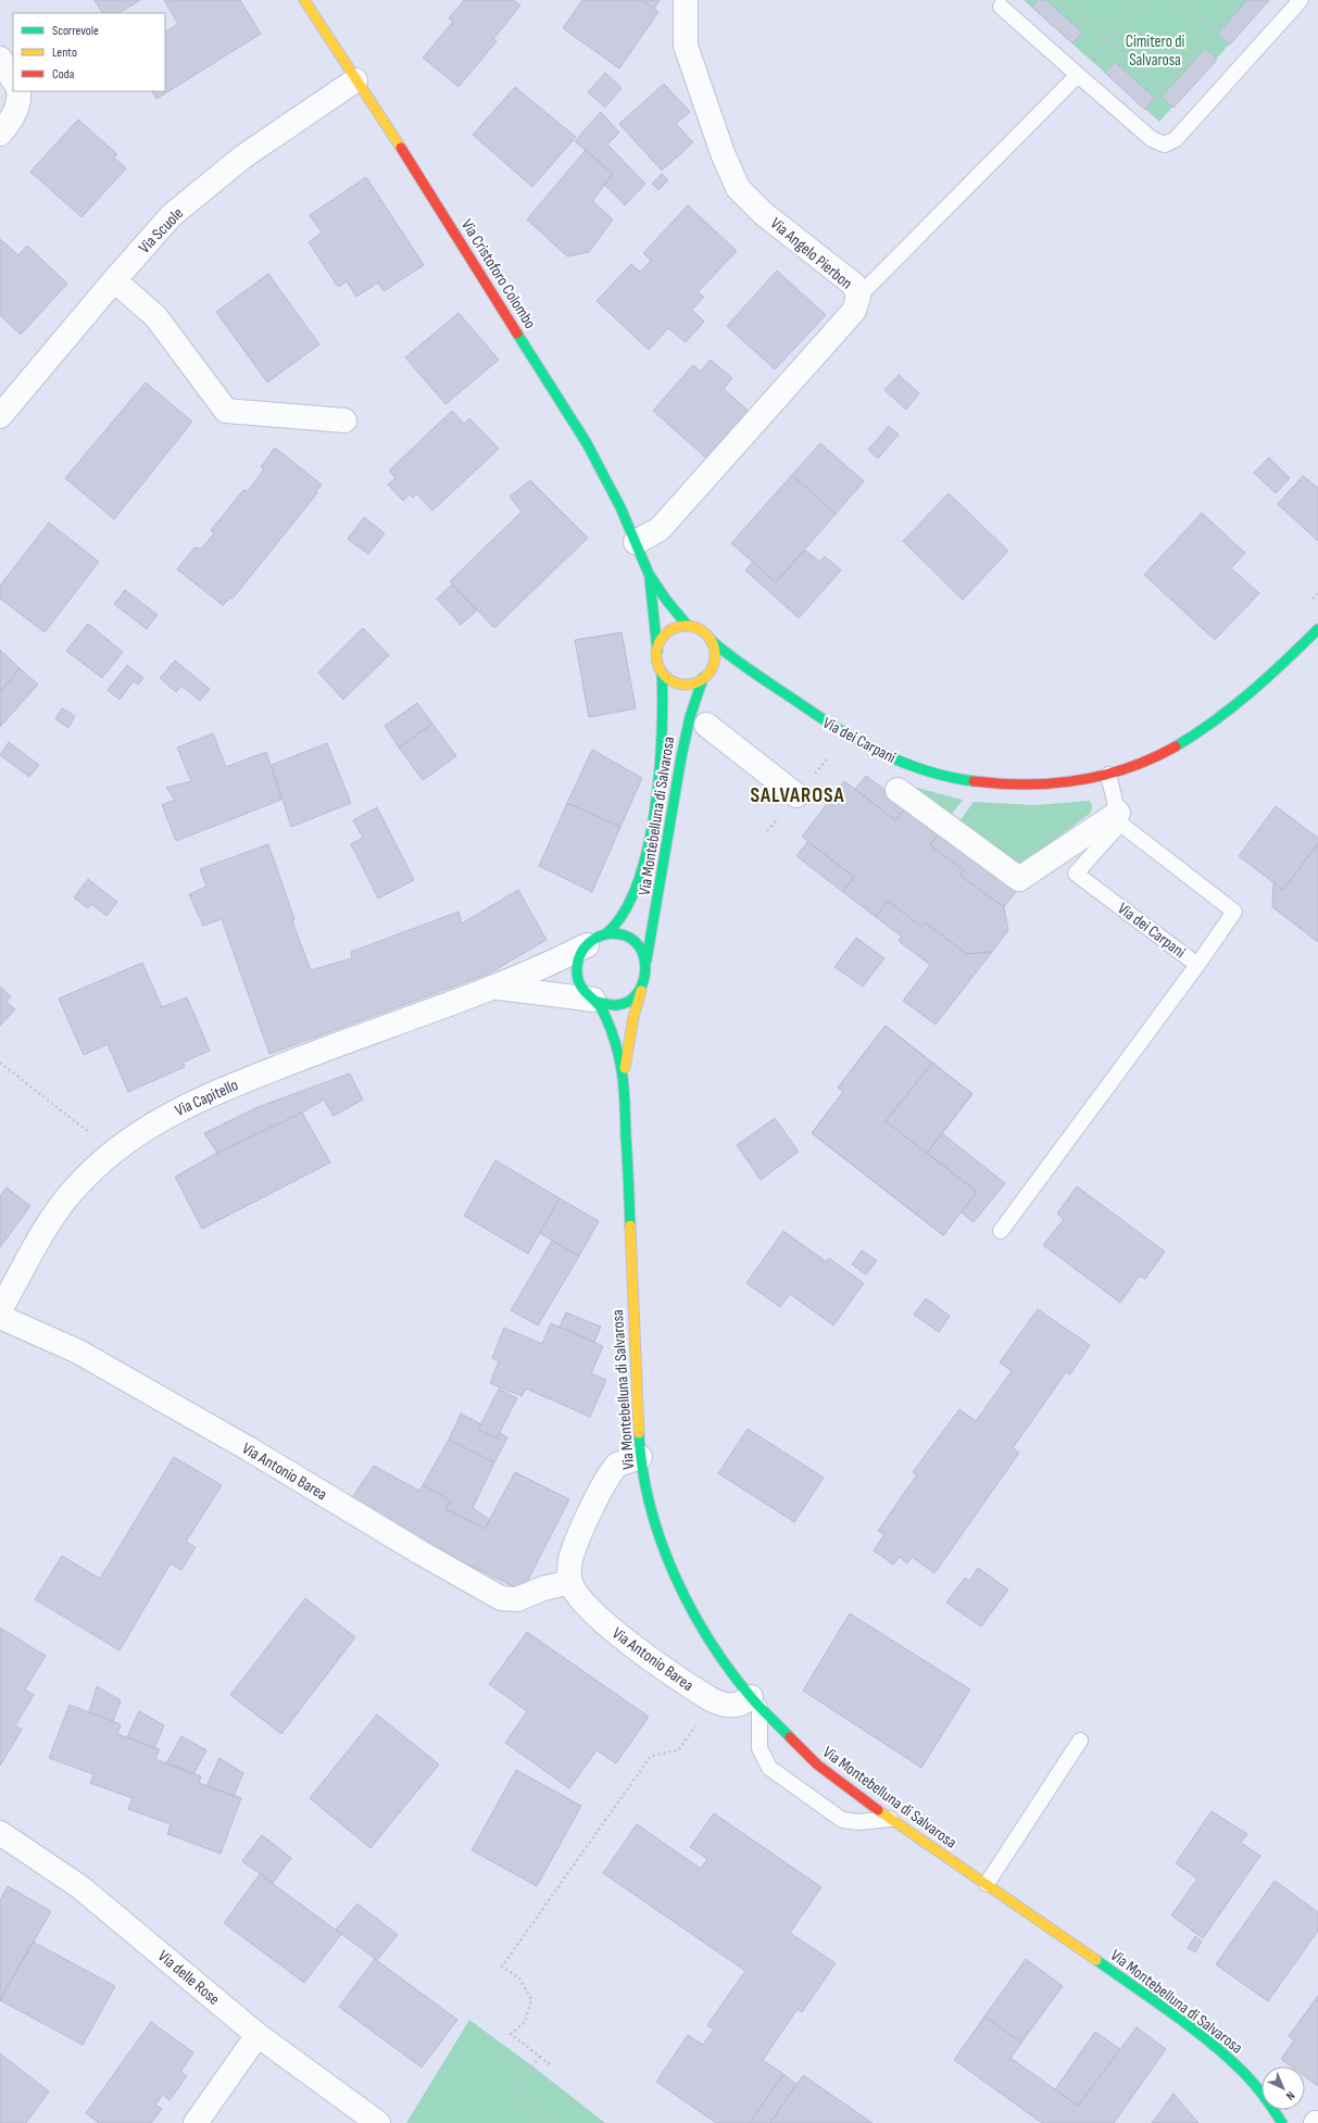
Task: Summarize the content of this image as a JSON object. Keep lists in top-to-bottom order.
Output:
{
  "streets": {
    "street": [
      "Via Scuole",
      "Via Angelo Pierbon",
      "Via Cristoforo Colombo",
      "Via dei Carpani",
      "Via Montebelluna di Salvarosa",
      "Via Capitello",
      "Via Antonio Barea",
      "Via delle Rose"
    ]
  },
  "crossings": [
    ["Via Scuole", "Via Cristoforo Colombo"],
    ["Via Angelo Pierbon", "Via Cristoforo Colombo"],
    ["Via Cristoforo Colombo", "Via dei Carpani"],
    ["Via Cristoforo Colombo", "Via Montebelluna di Salvarosa"],
    ["Via dei Carpani", "Via Montebelluna di Salvarosa"],
    ["Via Montebelluna di Salvarosa", "Via Capitello"],
    ["Via Montebelluna di Salvarosa", "Via Antonio Barea"]
  ],
  "districts": ["SALVAROSA"],
  "parks": ["Cimitero di Salvarosa"],
  "legend": ["Scorrevole", "Lento", "Coda"],
  "north": "bottom right"
}
